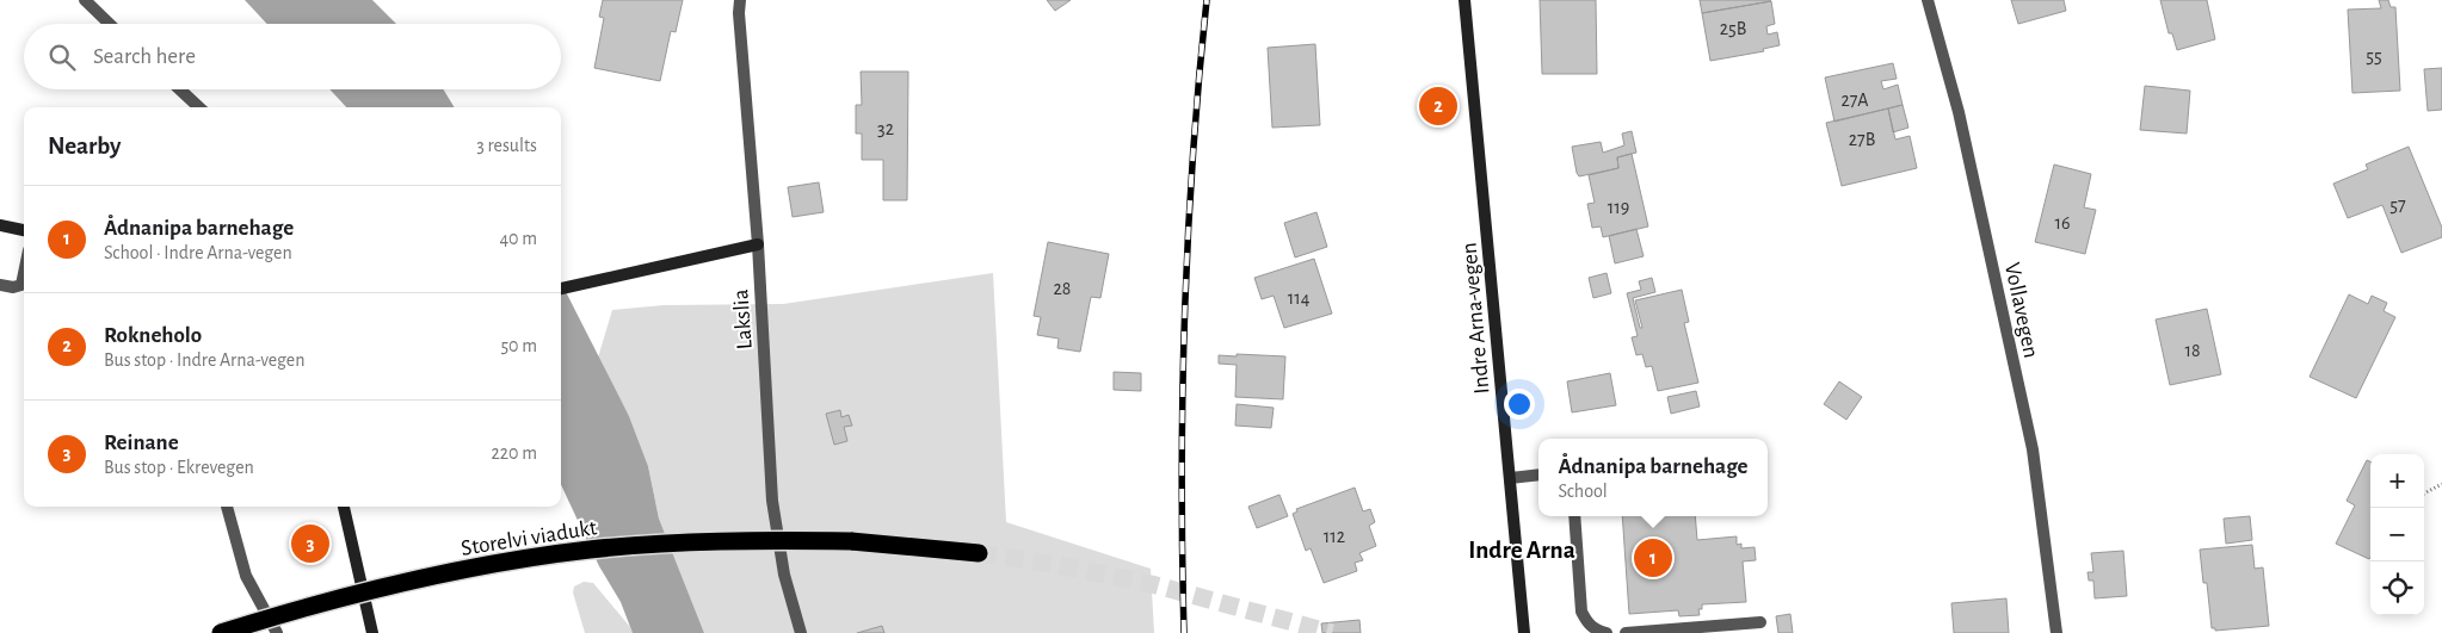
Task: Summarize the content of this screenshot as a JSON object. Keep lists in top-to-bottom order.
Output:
{
  "streets": {
    "highway": ["Storelvi viadukt"],
    "main road": ["Indre Arna-vegen"],
    "street": ["Vollavegen", "Lakslia"]
  },
  "districts": ["Indre Arna"],
  "house_numbers": [
    "25B",
    "55",
    "27A",
    "32",
    "27B",
    "57",
    "119",
    "16",
    "28",
    "114",
    "18",
    "112"
  ],
  "page": {
    "search": "Search here",
    "pins": ["2", "3", "1"],
    "heading": ["Nearby", "3 results"],
    "list": [
      {
        "mark": "1",
        "name": "Ådnanipa barnehage",
        "note": "School · Indre Arna-vegen",
        "value": "40 m"
      },
      {
        "mark": "2",
        "name": "Rokneholo",
        "note": "Bus stop · Indre Arna-vegen",
        "value": "50 m"
      },
      {
        "mark": "3",
        "name": "Reinane",
        "note": "Bus stop · Ekrevegen",
        "value": "220 m"
      }
    ],
    "popup": ["Ådnanipa barnehage", "School"],
    "map_buttons": ["+", "−"]
  }
}
